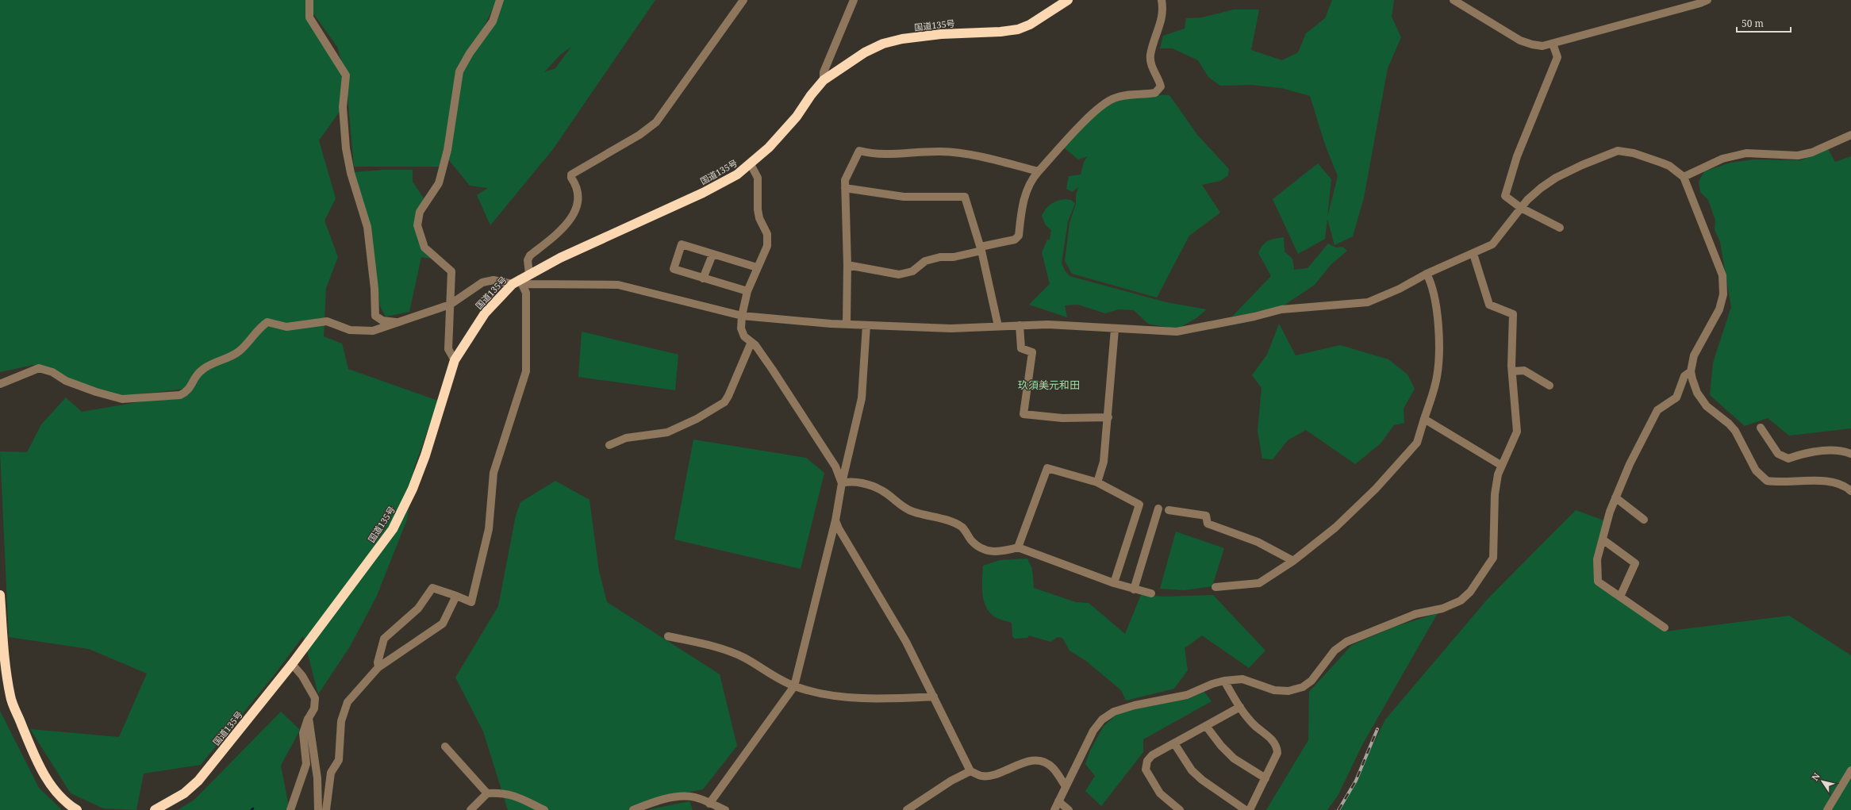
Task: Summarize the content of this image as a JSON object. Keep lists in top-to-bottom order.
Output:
{
  "streets": {
    "highway": ["国道135号"]
  },
  "districts": ["玖須美元和田"],
  "scale_bar": "50 m",
  "north": "top left"
}
